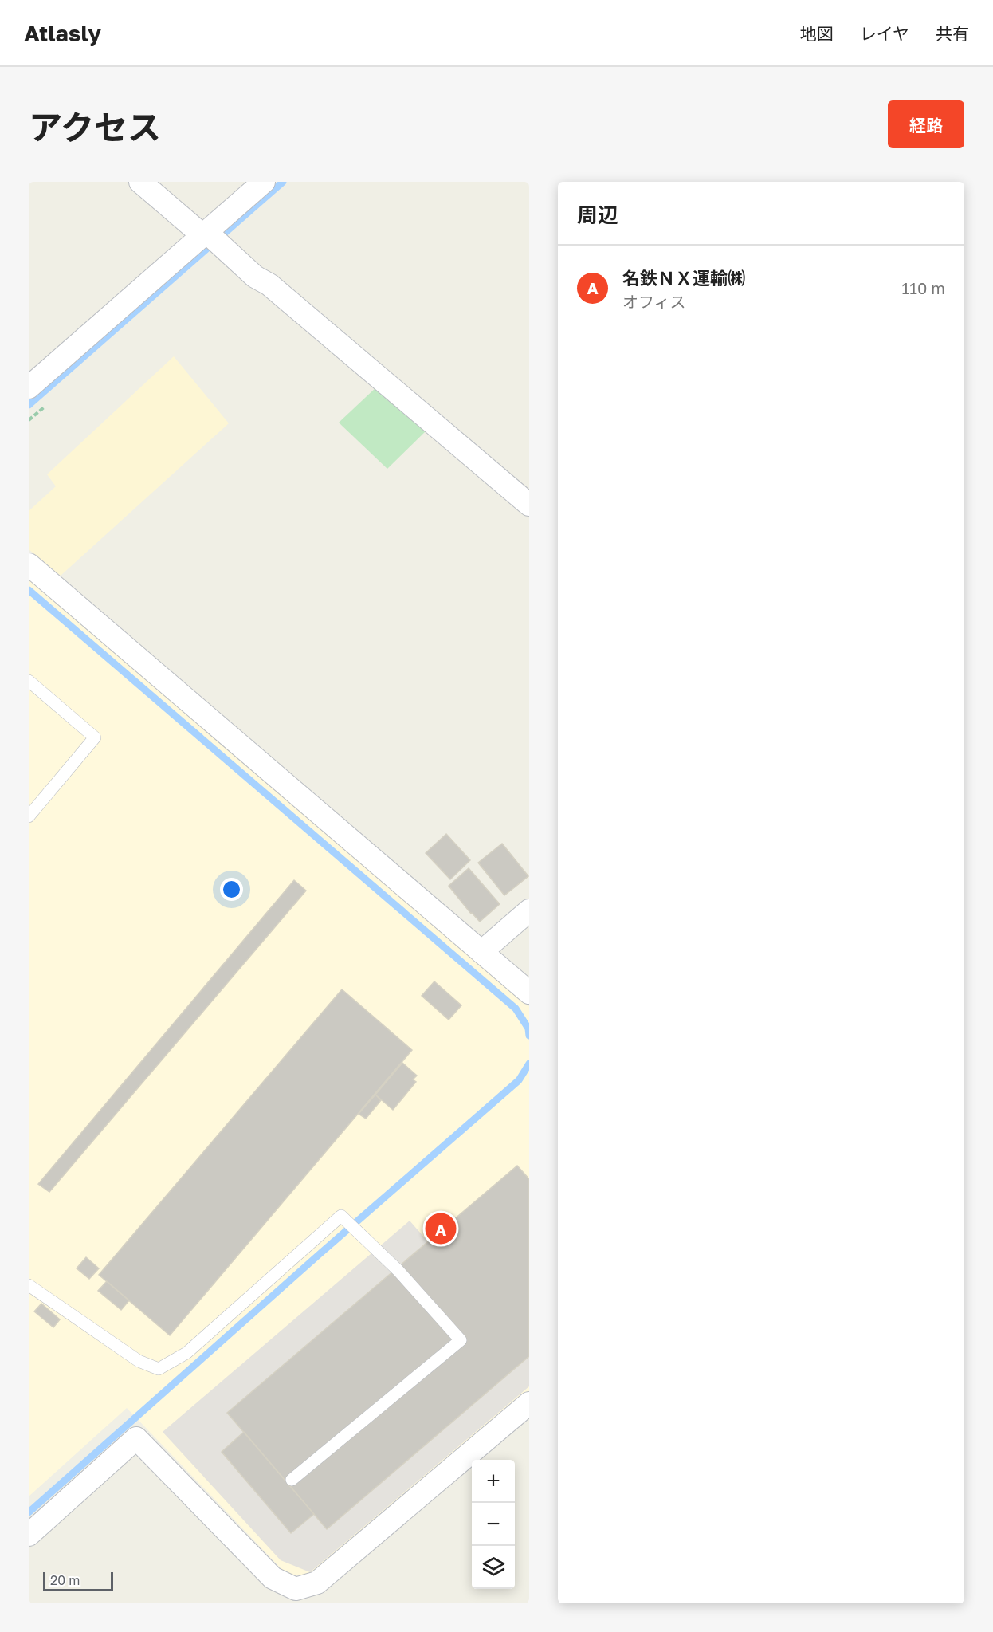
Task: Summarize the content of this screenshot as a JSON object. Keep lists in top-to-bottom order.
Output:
{
  "scale_bar": "20 m",
  "page": {
    "header": "Atlasly",
    "nav": ["地図", "レイヤ", "共有"],
    "title": "アクセス",
    "buttons": "経路",
    "heading": "周辺",
    "list": [
      {
        "mark": "A",
        "name": "名鉄ＮＸ運輸㈱",
        "note": "オフィス",
        "value": "110 m"
      }
    ],
    "pins": "A",
    "map_buttons": ["+", "−"],
    "scale": "20 m"
  }
}
